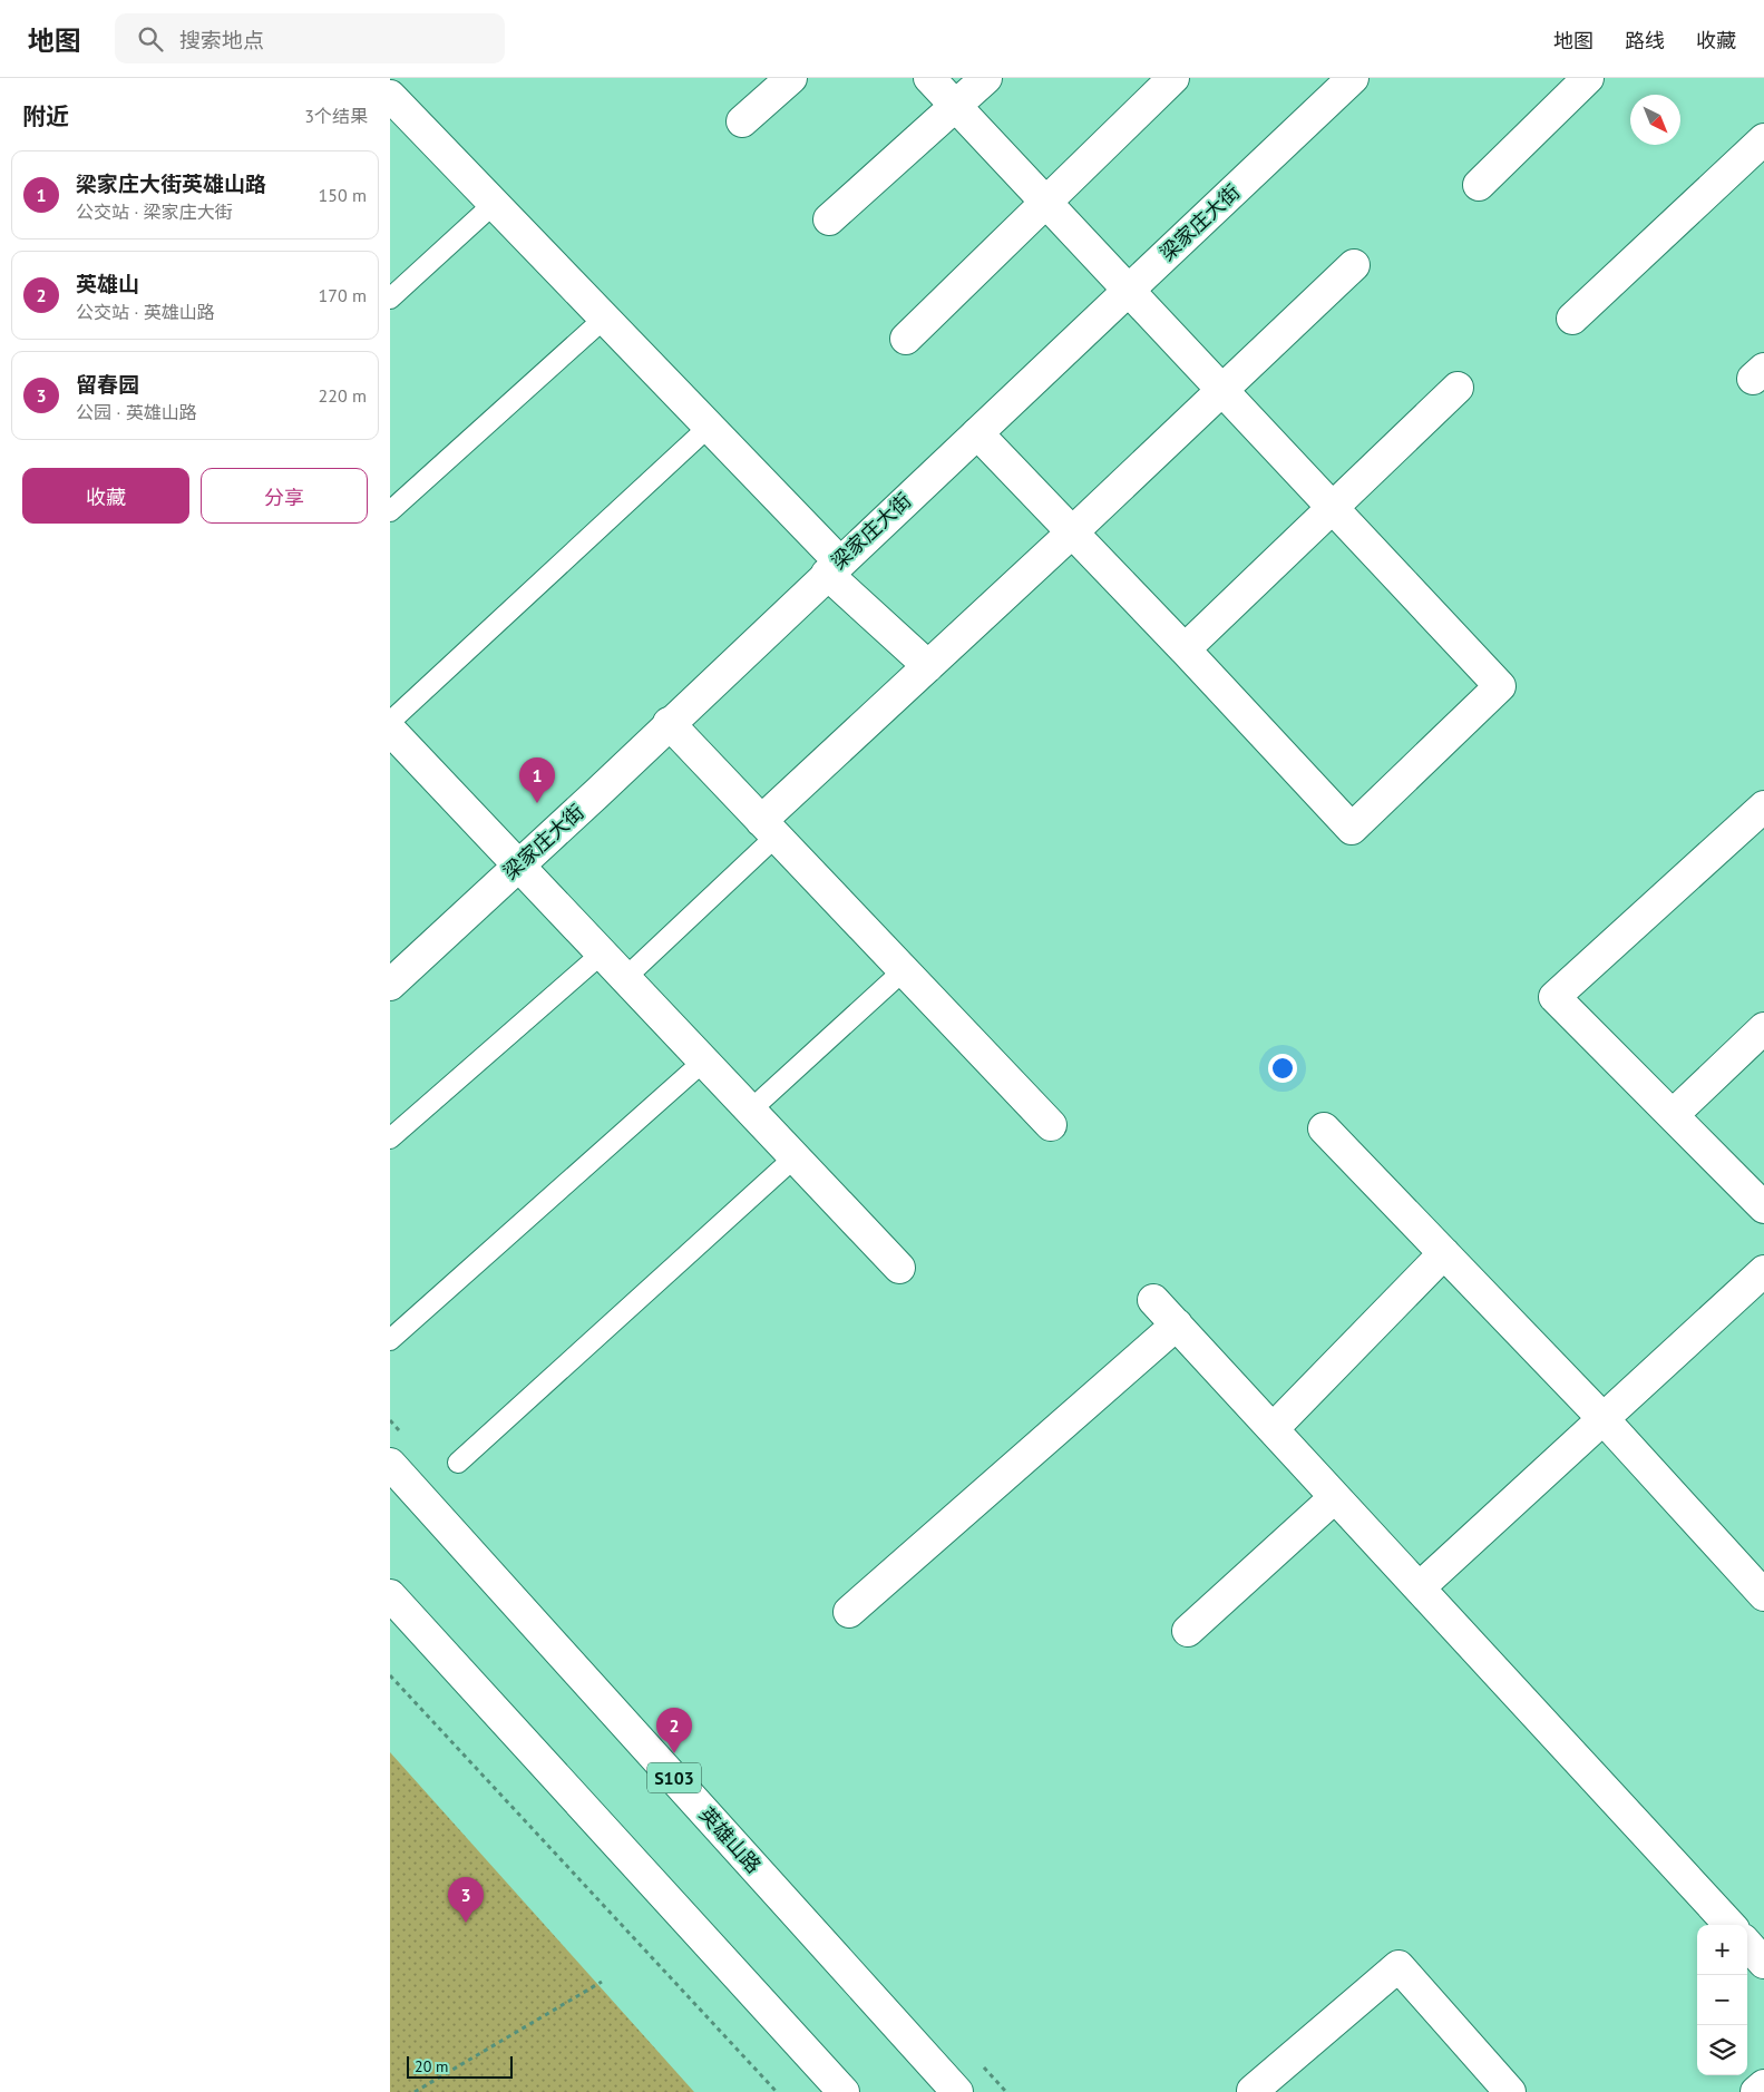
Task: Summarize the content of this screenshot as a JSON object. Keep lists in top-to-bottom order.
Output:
{
  "streets": {
    "street": ["梁家庄大街", "S103", "英雄山路"]
  },
  "scale_bar": "20 m",
  "north": "bottom right",
  "page": {
    "header": "地图",
    "search": "搜索地点",
    "nav": ["地图", "路线", "收藏"],
    "heading": ["附近", "3个结果"],
    "list": [
      {
        "mark": "1",
        "name": "梁家庄大街英雄山路",
        "note": "公交站 · 梁家庄大街",
        "value": "150 m"
      },
      {
        "mark": "2",
        "name": "英雄山",
        "note": "公交站 · 英雄山路",
        "value": "170 m"
      },
      {
        "mark": "3",
        "name": "留春园",
        "note": "公园 · 英雄山路",
        "value": "220 m"
      }
    ],
    "buttons": ["收藏", "分享"],
    "pins": ["1", "2", "3"],
    "map_buttons": ["+", "−"],
    "scale": "20 m"
  }
}
